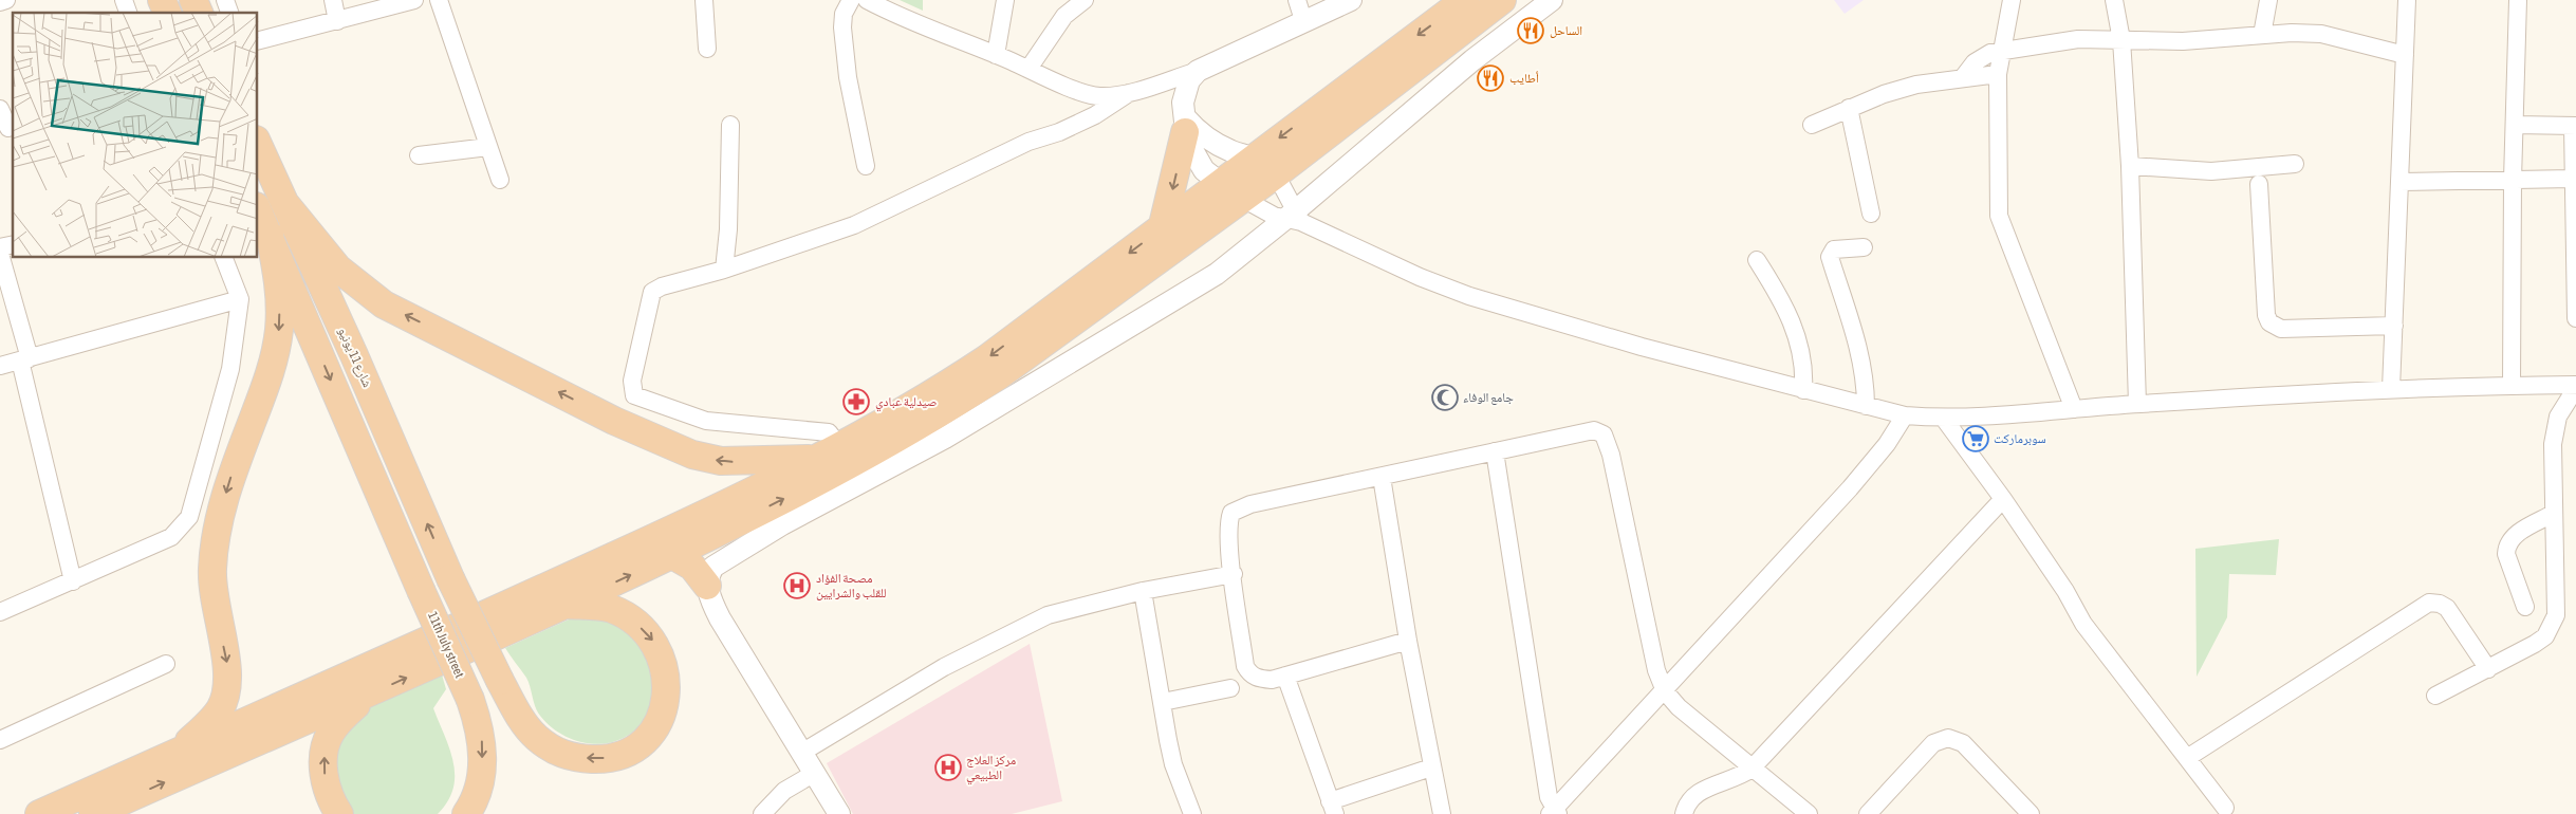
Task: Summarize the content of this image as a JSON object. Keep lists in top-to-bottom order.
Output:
{
  "streets": {
    "highway": ["شارع 11 يونيو", "11th July street"]
  },
  "one_way": ["11th July street"],
  "places": {
    "restaurant": ["الساحل", "أطايب"],
    "mosque": ["جامع الوفاء"],
    "pharmacy": ["صيدلية عبادي"],
    "supermarket": ["سوبرماركت"],
    "hospital": ["مصحة الفؤاد للقلب والشرايين", "مركز العلاج الطبيعي"]
  }
}
